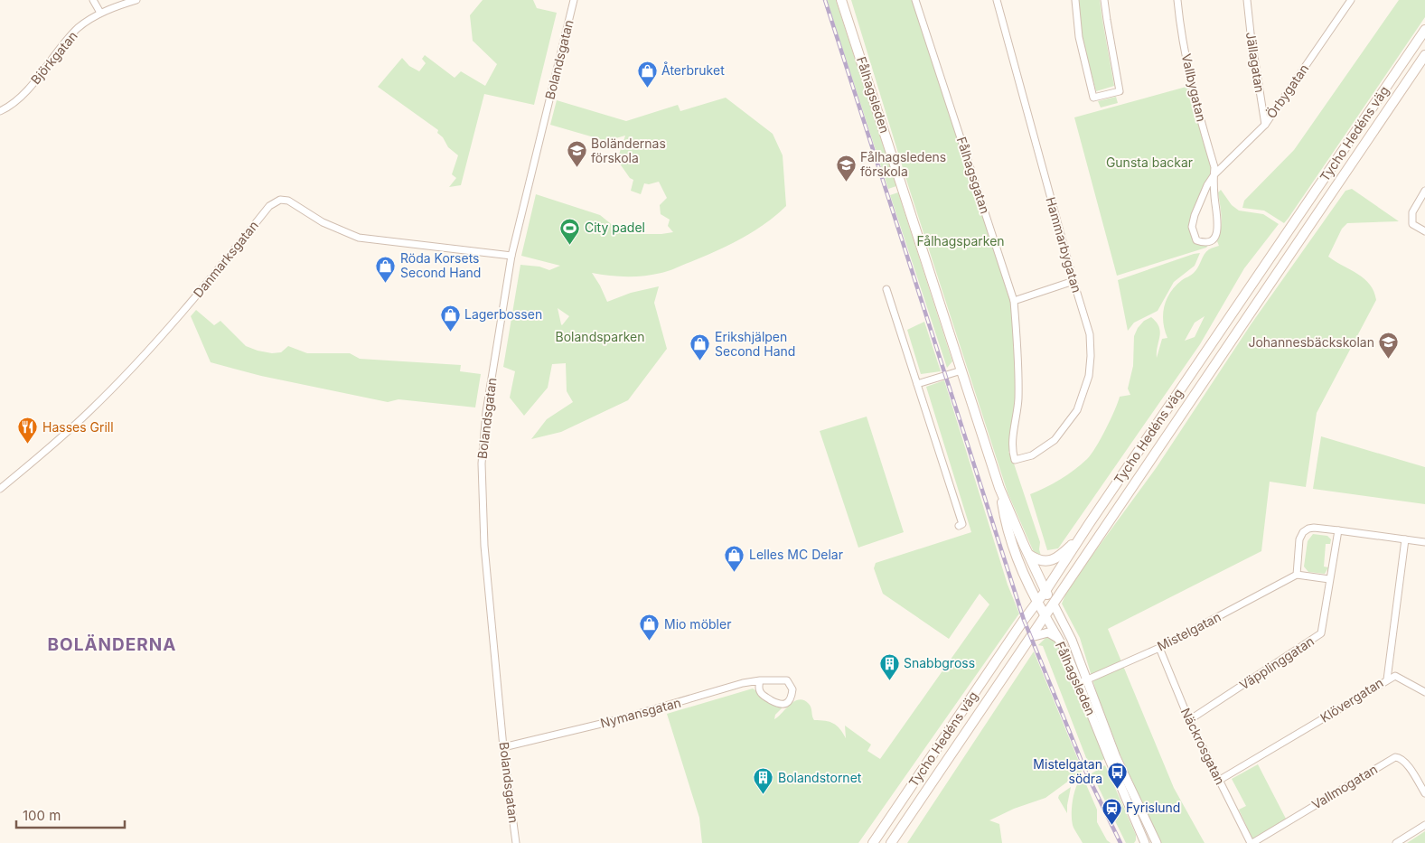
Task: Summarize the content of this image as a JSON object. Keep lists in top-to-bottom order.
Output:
{
  "streets": {
    "main road": ["Fålhagsleden", "Tycho Hedéns väg"],
    "street": [
      "Björkgatan",
      "Bolandsgatan",
      "Jällagatan",
      "Vallbygatan",
      "Örbygatan",
      "Fålhagsgatan",
      "Hammarbygatan",
      "Danmarksgatan",
      "Mistelgatan",
      "Väpplinggatan",
      "Klövergatan",
      "Nymansgatan",
      "Näckrosgatan",
      "Vallmogatan"
    ]
  },
  "crossings": [
    ["Bolandsgatan", "Danmarksgatan"],
    ["Bolandsgatan", "Nymansgatan"],
    ["Jällagatan", "Örbygatan"],
    ["Vallbygatan", "Örbygatan"],
    ["Fålhagsleden", "Tycho Hedéns väg"],
    ["Fålhagsleden", "Mistelgatan"],
    ["Fålhagsgatan", "Hammarbygatan"],
    ["Mistelgatan", "Näckrosgatan"],
    ["Väpplinggatan", "Näckrosgatan"],
    ["Klövergatan", "Näckrosgatan"],
    ["Näckrosgatan", "Vallmogatan"]
  ],
  "districts": ["BOLÄNDERNA"],
  "parks": ["Gunsta backar", "Fålhagsparken", "Bolandsparken"],
  "places": {
    "shop": [
      "Återbruket",
      "Röda Korsets Second Hand",
      "Lagerbossen",
      "Erikshjälpen Second Hand",
      "Lelles MC Delar",
      "Mio möbler"
    ],
    "school or university": ["Boländernas förskola", "Fålhagsledens förskola", "Johannesbäckskolan"],
    "sports": ["City padel"],
    "restaurant": ["Hasses Grill"],
    "building": ["Snabbgross", "Bolandstornet"],
    "bus stop": ["Mistelgatan södra"],
    "station": ["Fyrislund"]
  },
  "scale_bar": "100 m"
}
